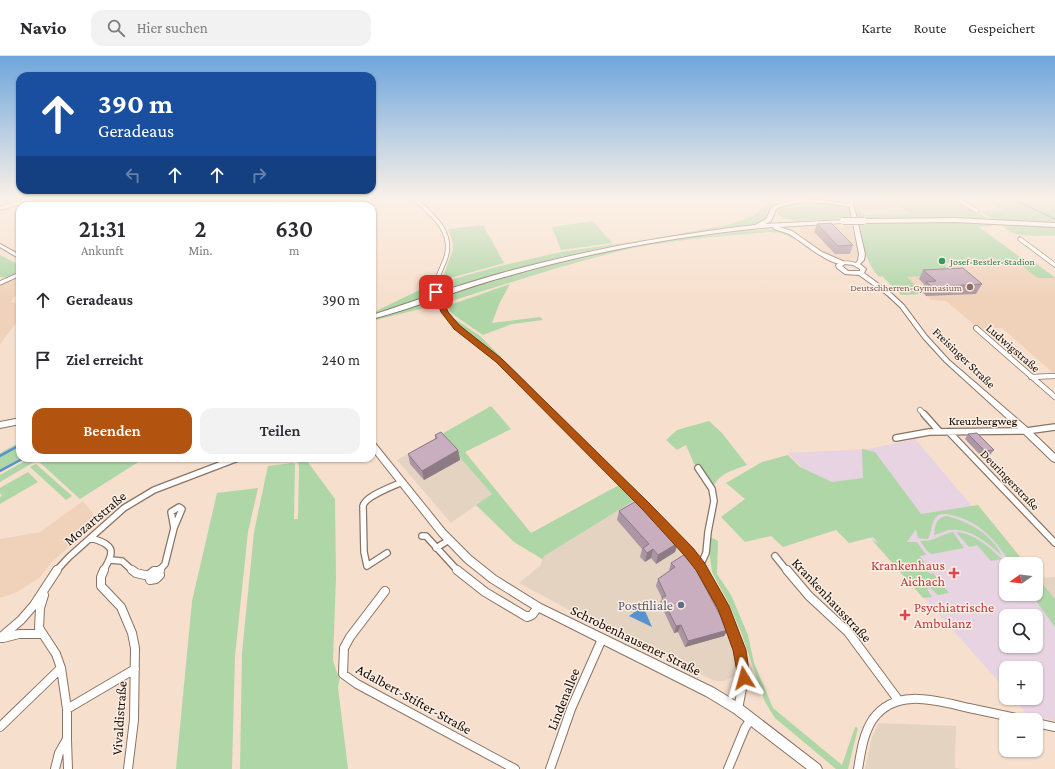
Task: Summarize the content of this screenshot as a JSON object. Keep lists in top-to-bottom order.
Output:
{
  "streets": {
    "main road": ["Freisinger Straße", "Schrobenhausener Straße"],
    "street": [
      "Ludwigstraße",
      "Kreuzbergweg",
      "Deuringerstraße",
      "Mozartstraße",
      "Krankenhausstraße",
      "Adalbert-Stifter-Straße",
      "Lindenallee",
      "Vivaldistraße"
    ]
  },
  "crossings": [
    ["Freisinger Straße", "Kreuzbergweg"],
    ["Kreuzbergweg", "Deuringerstraße"],
    ["Schrobenhausener Straße", "Lindenallee"]
  ],
  "places": {
    "other": ["Josef-Bestler-Stadion", "Deutschherren-Gymnasium", "Postfiliale"],
    "health": ["Krankenhaus Aichach", "Psychiatrische Ambulanz"]
  },
  "north": "left",
  "page": {
    "header": "Navio",
    "search": "Hier suchen",
    "nav": ["Karte", "Route", "Gespeichert"],
    "turn": ["390 m", "Geradeaus"],
    "eta": [
      "21:31",
      "Ankunft",
      "2",
      "Min.",
      "630",
      "m"
    ],
    "list": [
      {
        "name": "Geradeaus",
        "value": "390 m"
      },
      {
        "name": "Ziel erreicht",
        "value": "240 m"
      }
    ],
    "buttons": ["Beenden", "Teilen"],
    "map_buttons": ["+", "−"]
  }
}
